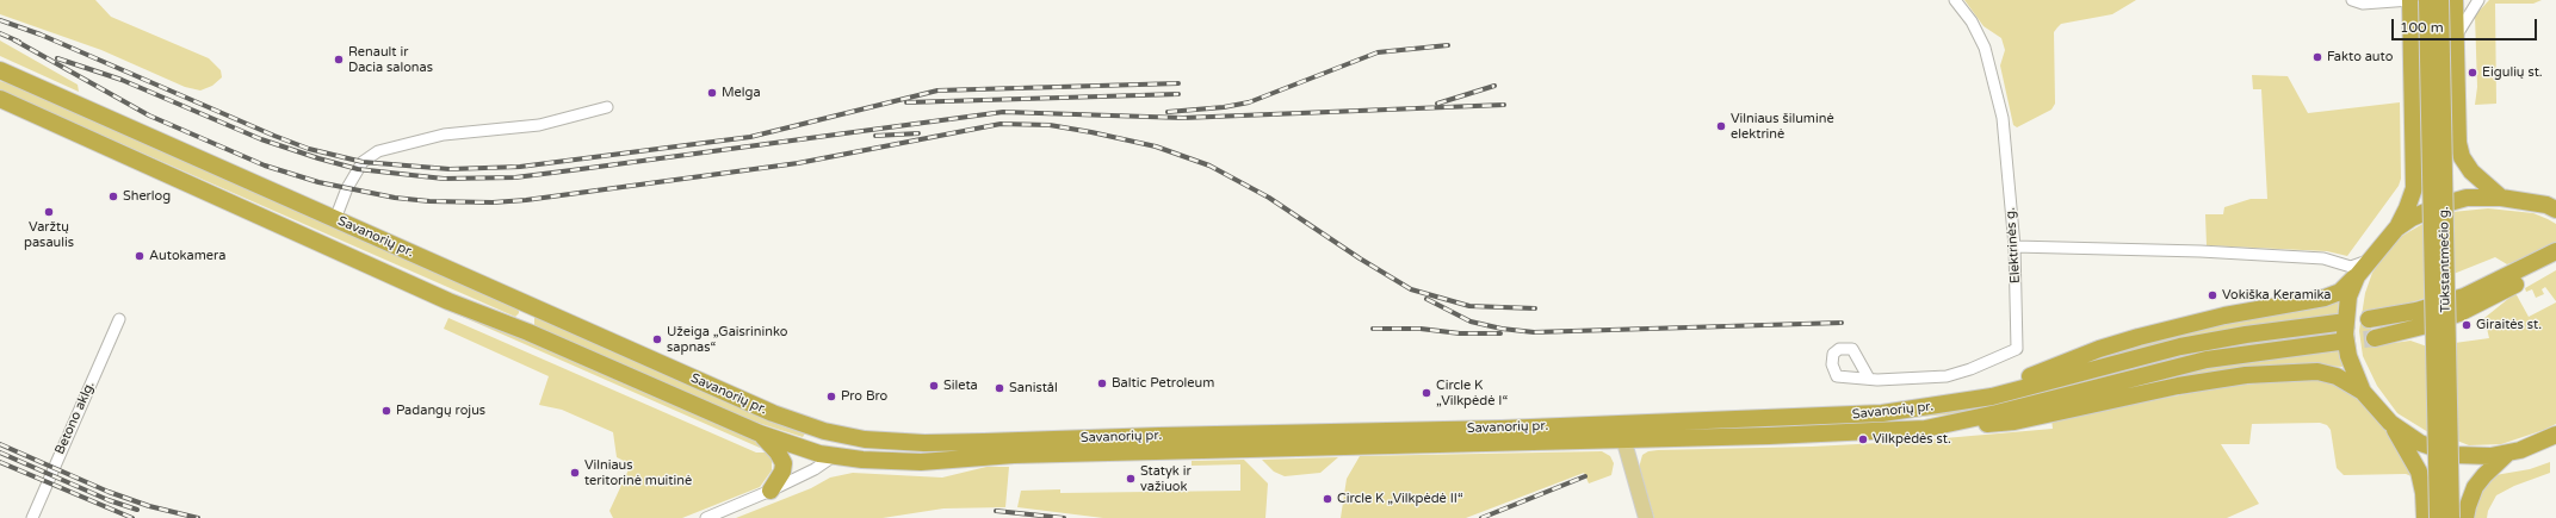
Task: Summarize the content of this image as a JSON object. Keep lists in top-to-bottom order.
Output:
{
  "streets": {
    "highway": ["Savanorių pr.", "Tūkstantmečio g."],
    "street": ["Elektrinės g.", "Betono aklg."]
  },
  "places": [
    "Fakto auto",
    "Renault ir Dacia salonas",
    "Eigulių st.",
    "Melga",
    "Vilniaus šiluminė elektrinė",
    "Sherlog",
    "Varžtų pasaulis",
    "Autokamera",
    "Vokiška Keramika",
    "Giraitės st.",
    "Užeiga „Gaisrininko sapnas“",
    "Baltic Petroleum",
    "Sileta",
    "Sanistål",
    "Circle K „Vilkpėdė I“",
    "Pro Bro",
    "Padangų rojus",
    "Vilkpėdės st.",
    "Vilniaus teritorinė muitinė",
    "Statyk ir važiuok",
    "Circle K „Vilkpėdė II“"
  ],
  "scale_bar": "100 m"
}
